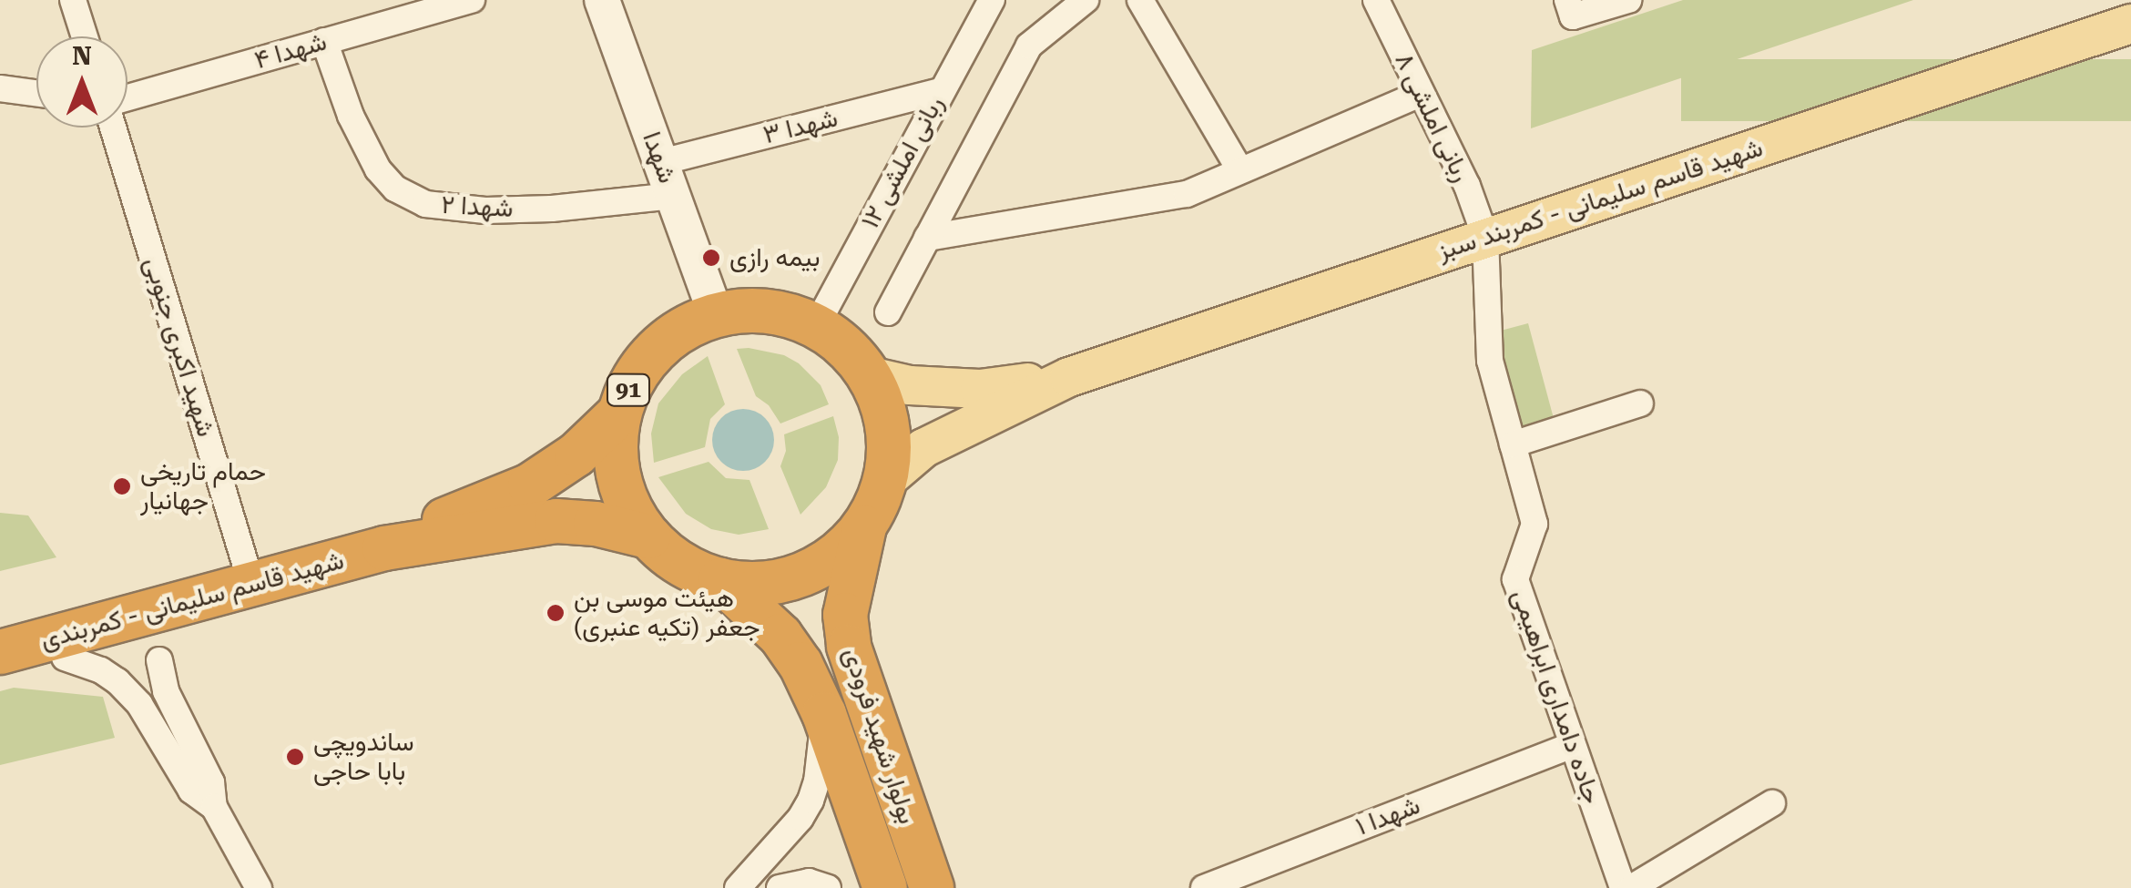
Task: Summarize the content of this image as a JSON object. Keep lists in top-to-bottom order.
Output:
{
  "streets": {
    "highway": ["91", "شهید قاسم سلیمانی - کمربندی", "بولوار شهید فرودی"],
    "main road": ["شهدا", "شهید قاسم سلیمانی - کمربند سبز"],
    "street": [
      "شهدا ۴",
      "ربانی املشی ۸",
      "شهدا ۳",
      "ربانی املشی ۱۲",
      "شهدا ۲",
      "شهید اکبری جنوبی",
      "جاده دامداری ابراهیمی",
      "شهدا ۱"
    ]
  },
  "crossings": [
    ["شهدا ۴", "شهدا ۲"],
    ["ربانی املشی ۸", "شهید قاسم سلیمانی - کمربند سبز"],
    ["ربانی املشی ۸", "جاده دامداری ابراهیمی"],
    ["شهدا ۳", "شهدا"],
    ["شهدا ۳", "ربانی املشی ۱۲"],
    ["شهدا", "ربانی املشی ۱۲"],
    ["شهدا", "شهدا ۲"],
    ["شهدا", "91"],
    ["شهدا", "بولوار شهید فرودی"],
    ["ربانی املشی ۱۲", "91"],
    ["ربانی املشی ۱۲", "بولوار شهید فرودی"],
    ["شهید قاسم سلیمانی - کمربند سبز", "جاده دامداری ابراهیمی"],
    ["شهید اکبری جنوبی", "شهید قاسم سلیمانی - کمربندی"],
    ["91", "شهید قاسم سلیمانی - کمربندی"],
    ["91", "بولوار شهید فرودی"],
    ["جاده دامداری ابراهیمی", "شهدا ۱"]
  ],
  "places": [
    "بیمه رازی",
    "حمام تاریخی جهانیار",
    "هيئت موسی بن جعفر (تکیه عنبری)",
    "ساندویچی بابا حاجی"
  ],
  "north": "top"
}
